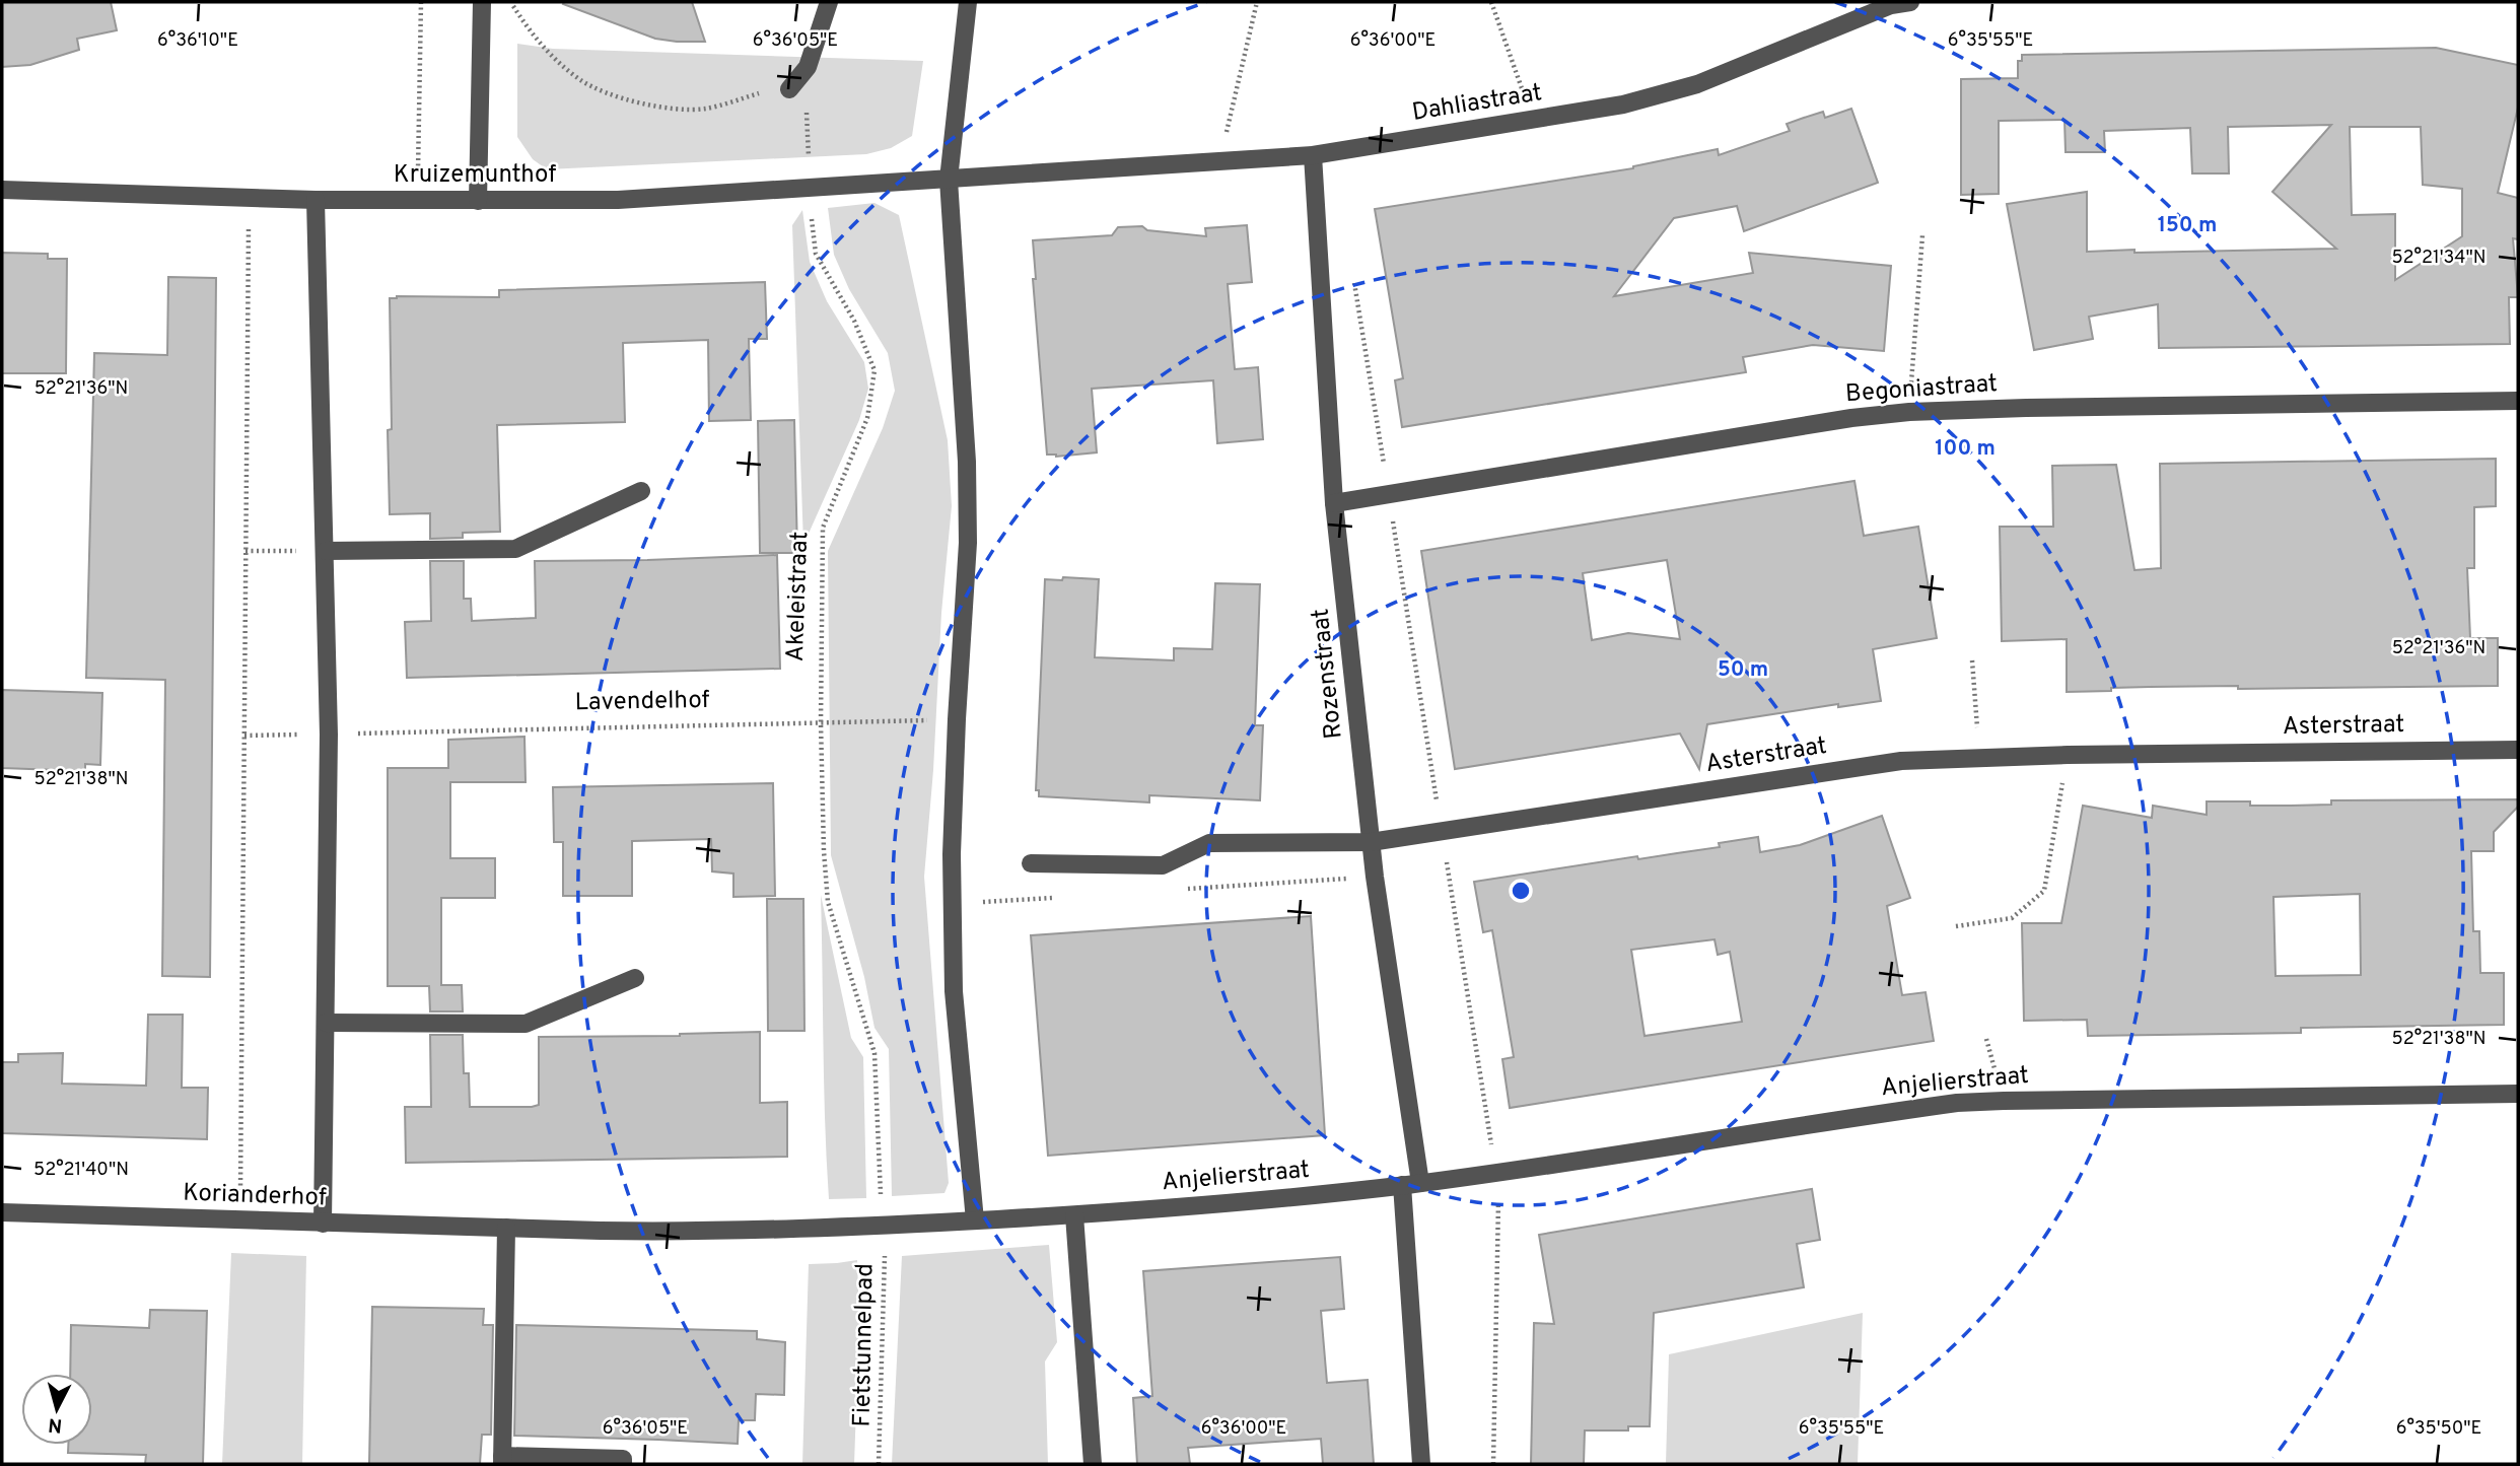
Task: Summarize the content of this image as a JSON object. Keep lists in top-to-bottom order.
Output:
{
  "streets": {
    "street": [
      "Dahliastraat",
      "Kruizemunthof",
      "Begoniastraat",
      "Rozenstraat",
      "Asterstraat",
      "Anjelierstraat",
      "Korianderhof"
    ],
    "path": ["Akeleistraat", "Lavendelhof", "Fietstunnelpad"]
  },
  "crossings": [
    ["Dahliastraat", "Kruizemunthof"],
    ["Dahliastraat", "Rozenstraat"],
    ["Kruizemunthof", "Akeleistraat"],
    ["Begoniastraat", "Rozenstraat"],
    ["Akeleistraat", "Lavendelhof"],
    ["Akeleistraat", "Anjelierstraat"],
    ["Akeleistraat", "Korianderhof"],
    ["Akeleistraat", "Fietstunnelpad"],
    ["Rozenstraat", "Asterstraat"],
    ["Rozenstraat", "Anjelierstraat"],
    ["Anjelierstraat", "Korianderhof"],
    ["Anjelierstraat", "Fietstunnelpad"],
    ["Korianderhof", "Fietstunnelpad"]
  ],
  "north": "bottom",
  "coordinates": [
    "6°36'10\"E",
    "6°36'05\"E",
    "6°36'00\"E",
    "6°35'55\"E",
    "52°21'34\"N",
    "52°21'36\"N",
    "52°21'38\"N",
    "52°21'40\"N",
    "6°35'50\"E"
  ],
  "rings": ["150 m", "100 m", "50 m"]
}
